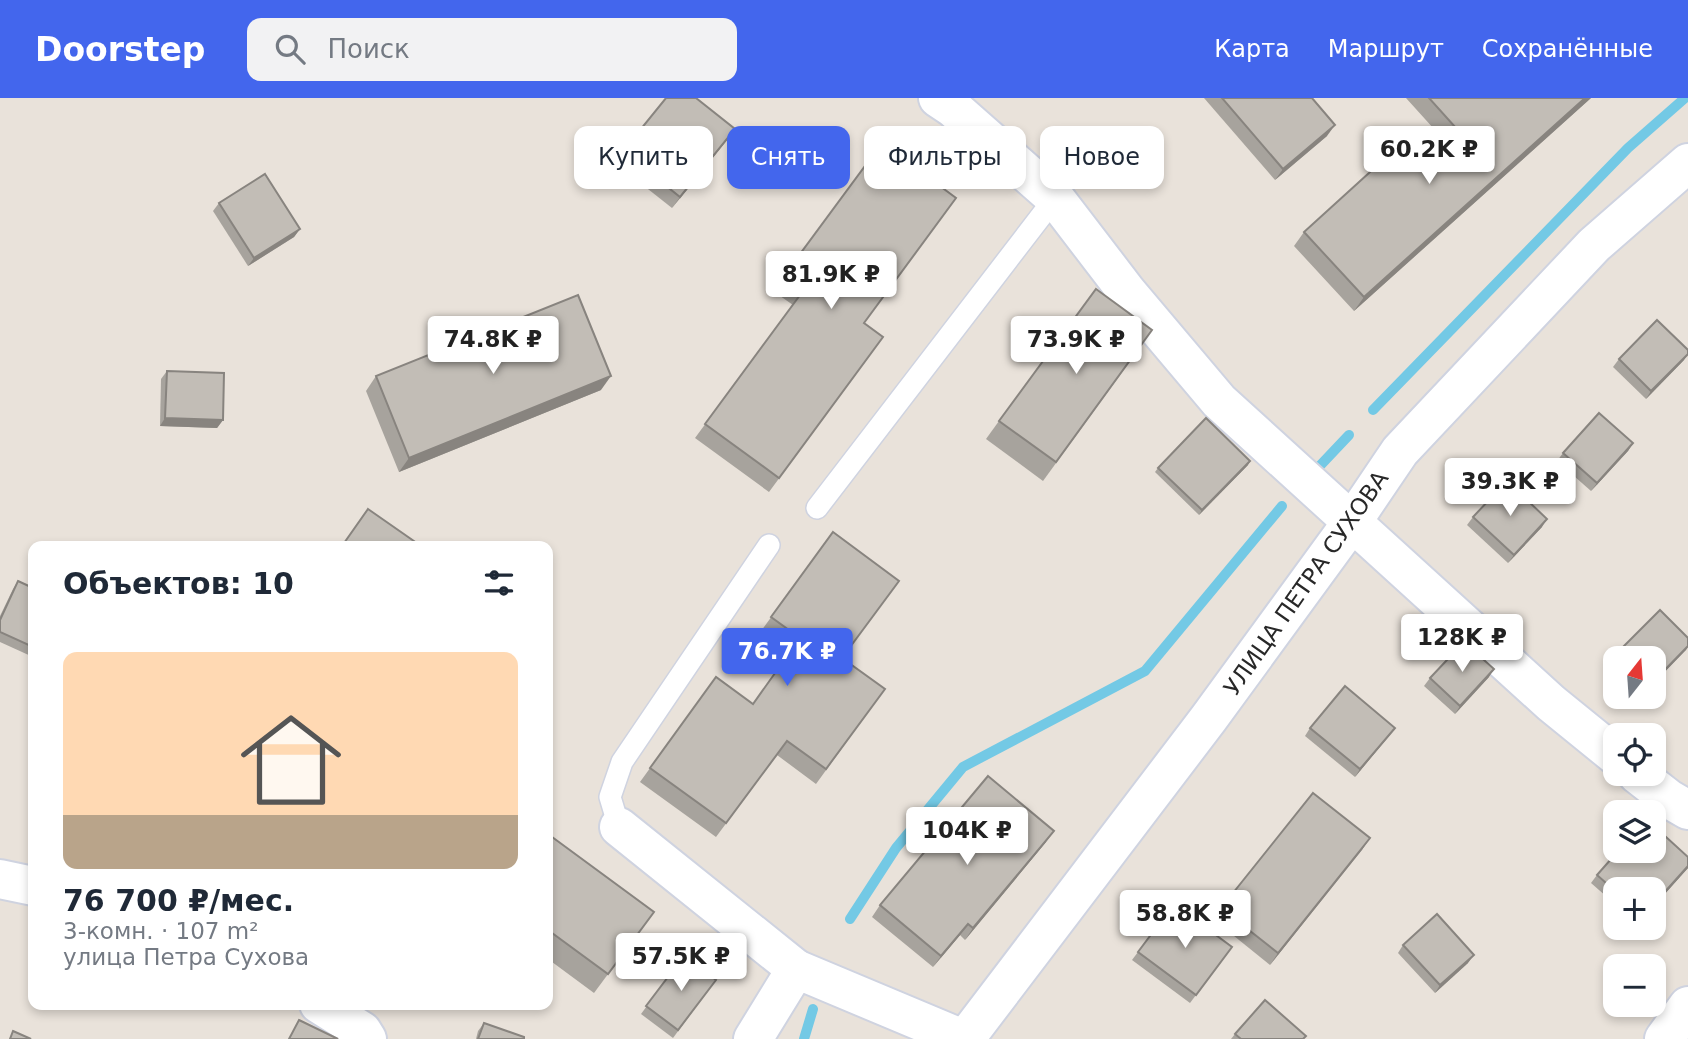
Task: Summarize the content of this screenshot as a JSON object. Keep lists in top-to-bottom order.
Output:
{
  "streets": {
    "street": ["УЛИЦА ПЕТРА СУХОВА"]
  },
  "north": "top",
  "page": {
    "header": "Doorstep",
    "search": "Поиск",
    "nav": ["Карта", "Маршрут", "Сохранённые"],
    "price": [
      "60.2K ₽",
      "81.9K ₽",
      "74.8K ₽",
      "73.9K ₽",
      "39.3K ₽",
      "128K ₽",
      "76.7K ₽",
      "104K ₽",
      "58.8K ₽",
      "57.5K ₽"
    ],
    "chip": [
      "Купить",
      "Снять",
      "Фильтры",
      "Новое"
    ],
    "heading": "Объектов: 10",
    "list": [
      {
        "name": "76 700 ₽/мес.",
        "note": "3-комн. · 107 m² · улица Петра Сухова"
      }
    ],
    "map_buttons": ["+", "−"]
  }
}
